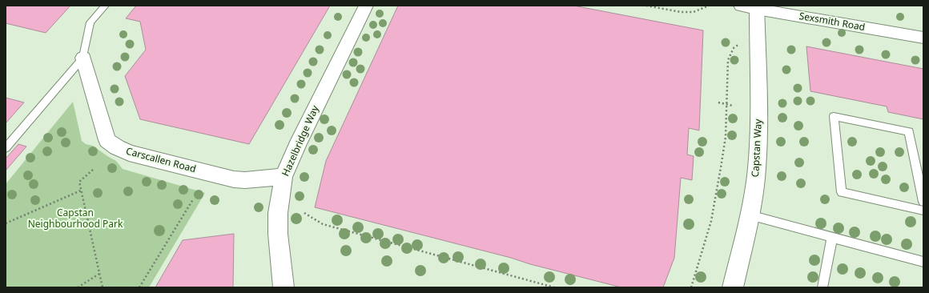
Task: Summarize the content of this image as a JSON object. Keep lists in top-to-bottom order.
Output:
{
  "streets": {
    "street": [
      "Sexsmith Road",
      "Hazelbridge Way",
      "Capstan Way",
      "Carscallen Road"
    ]
  },
  "crossings": [
    ["Sexsmith Road", "Capstan Way"],
    ["Hazelbridge Way", "Carscallen Road"]
  ],
  "parks": ["Capstan Neighbourhood Park"]
}
